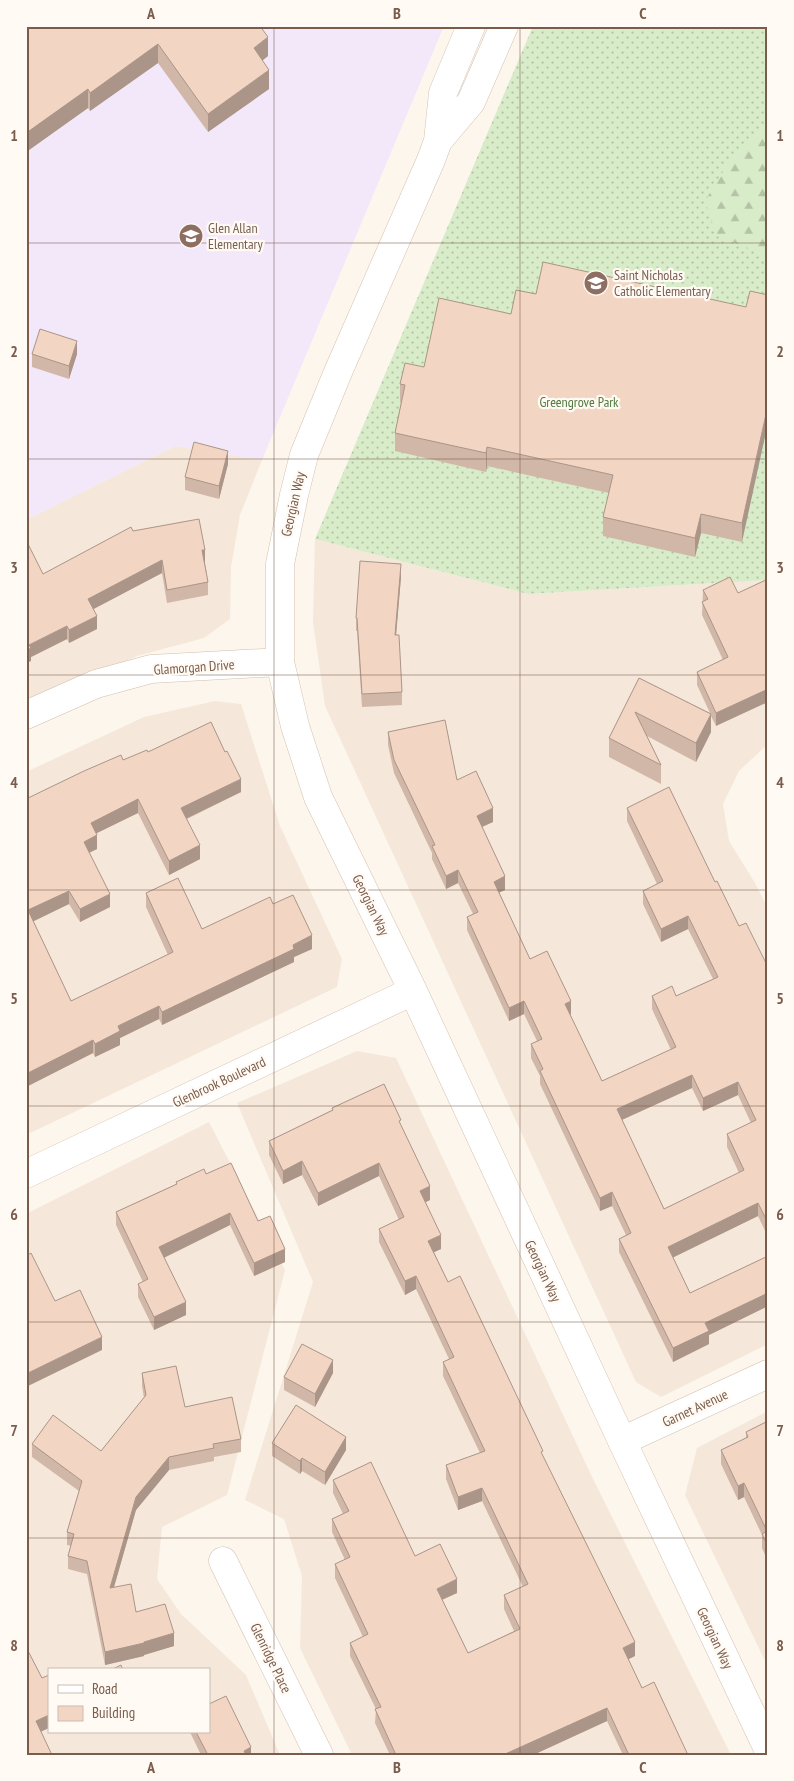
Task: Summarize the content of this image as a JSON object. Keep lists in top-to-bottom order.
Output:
{
  "streets": {
    "street": [
      "Georgian Way",
      "Glamorgan Drive",
      "Glenbrook Boulevard",
      "Garnet Avenue",
      "Glenridge Place"
    ]
  },
  "crossings": [
    ["Georgian Way", "Glamorgan Drive"],
    ["Georgian Way", "Glenbrook Boulevard"],
    ["Georgian Way", "Garnet Avenue"]
  ],
  "parks": ["Greengrove Park"],
  "places": {
    "school or university": ["Glen Allan Elementary", "Saint Nicholas Catholic Elementary"]
  },
  "legend": ["Road", "Building"],
  "grid": {
    "columns": ["A", "B", "C"],
    "rows": [
      "1",
      "2",
      "3",
      "4",
      "5",
      "6",
      "7",
      "8"
    ]
  }
}
